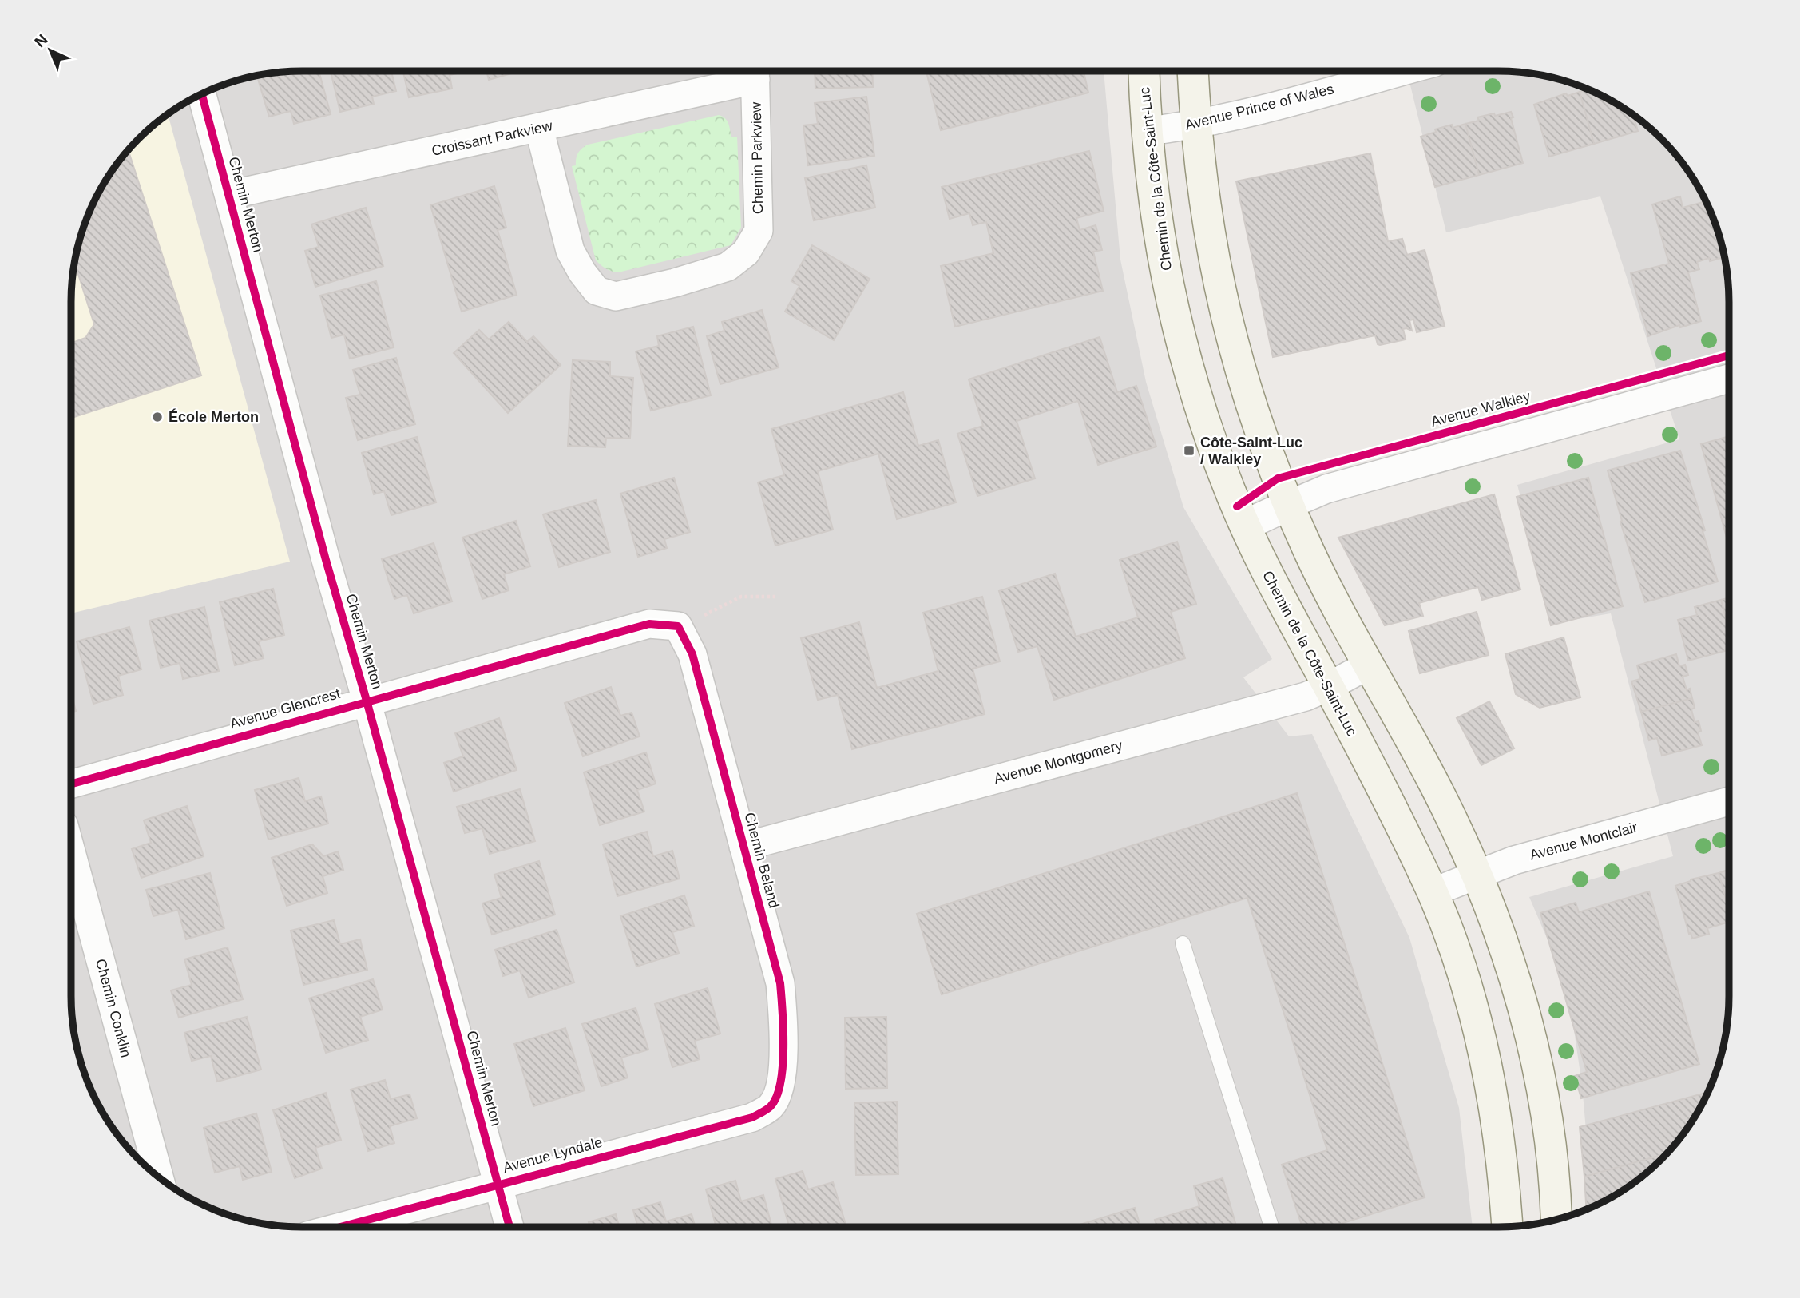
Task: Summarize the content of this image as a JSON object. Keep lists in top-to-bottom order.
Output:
{
  "streets": {
    "main road": ["Chemin de la Côte-Saint-Luc"],
    "street": [
      "Avenue Prince of Wales",
      "Croissant Parkview",
      "Chemin Parkview",
      "Chemin Merton",
      "Avenue Glencrest",
      "Avenue Montgomery",
      "Avenue Montclair",
      "Chemin Beland",
      "Chemin Conklin",
      "Avenue Lyndale"
    ],
    "cycle path": ["Avenue Walkley"]
  },
  "crossings": [
    ["Avenue Prince of Wales", "Chemin de la Côte-Saint-Luc"],
    ["Croissant Parkview", "Chemin Parkview"],
    ["Croissant Parkview", "Chemin Merton"],
    ["Chemin de la Côte-Saint-Luc", "Avenue Montgomery"],
    ["Chemin de la Côte-Saint-Luc", "Avenue Montclair"],
    ["Chemin Merton", "Avenue Glencrest"],
    ["Chemin Merton", "Avenue Lyndale"],
    ["Avenue Glencrest", "Chemin Beland"],
    ["Avenue Montgomery", "Chemin Beland"],
    ["Chemin Beland", "Avenue Lyndale"]
  ],
  "places": {
    "other": ["École Merton"],
    "transit": ["Côte-Saint-Luc / Walkley"]
  },
  "north": "top left"
}
